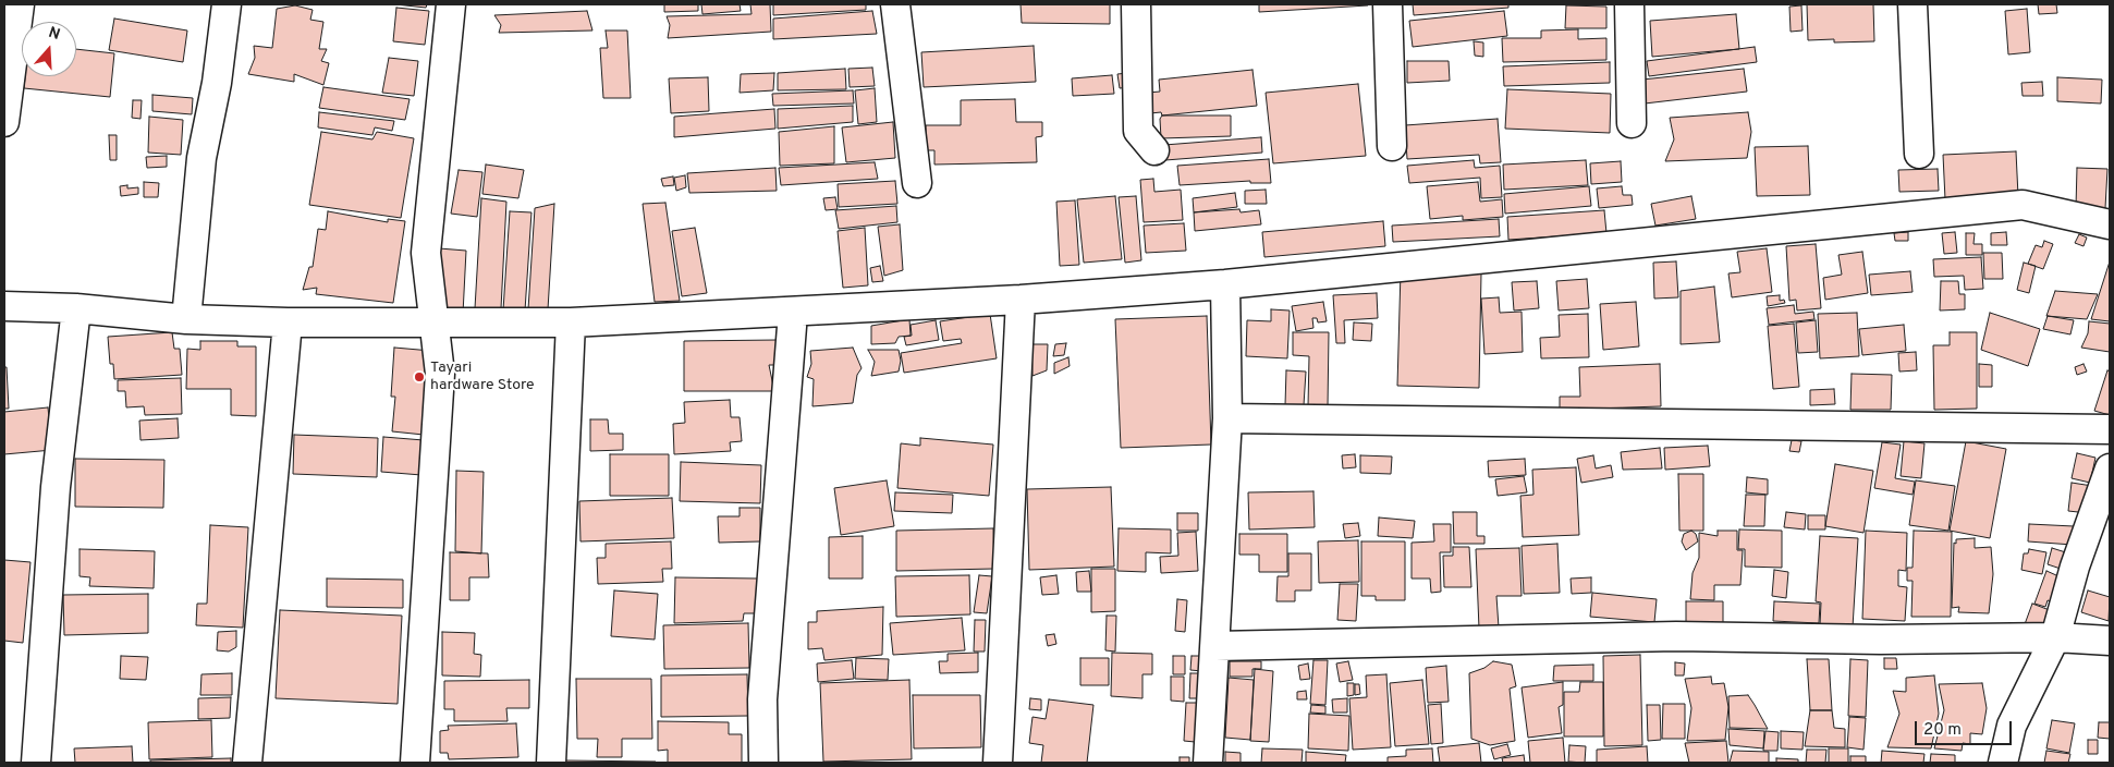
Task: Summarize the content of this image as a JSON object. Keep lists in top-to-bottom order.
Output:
{
  "places": ["Tayari hardware Store"],
  "scale_bar": "20 m",
  "north": "top"
}
